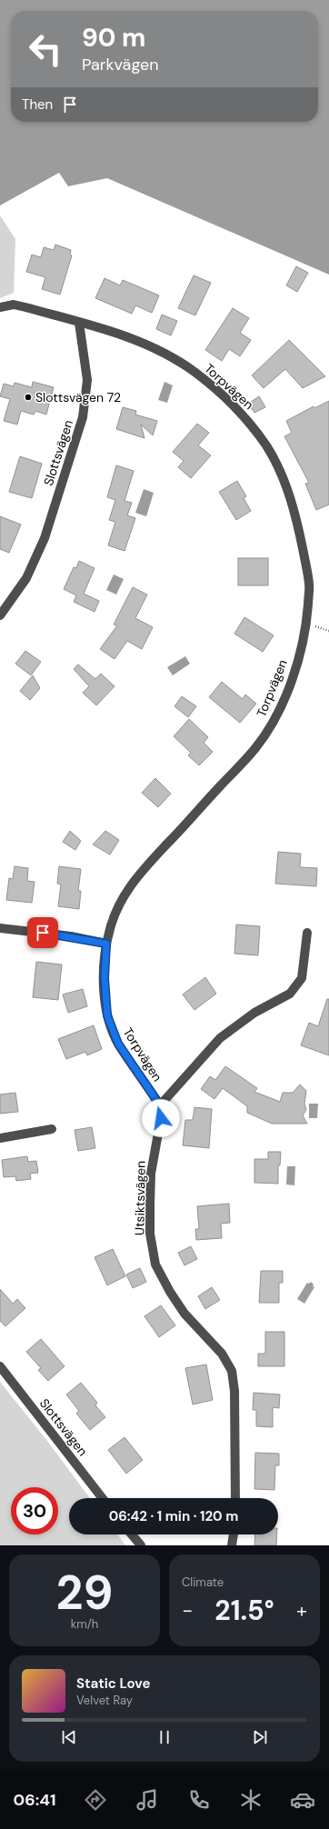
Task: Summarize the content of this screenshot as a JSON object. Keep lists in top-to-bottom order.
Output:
{
  "streets": {
    "street": ["Torpvägen", "Slottsvägen", "Utsiktsvägen"]
  },
  "crossings": [
    ["Torpvägen", "Slottsvägen"],
    ["Torpvägen", "Utsiktsvägen"]
  ],
  "places": ["Slottsvägen 72"],
  "page": {
    "turn": ["90 m", "Parkvägen"],
    "then": "Then",
    "limit": "30",
    "trip": "06:42 · 1 min · 120 m",
    "tile": [
      ["29", "km/h"],
      "Climate"
    ],
    "heat": ["−", "21.5°", "+"],
    "song": ["Static Love", "Velvet Ray"],
    "tabs": "06:41"
  }
}
